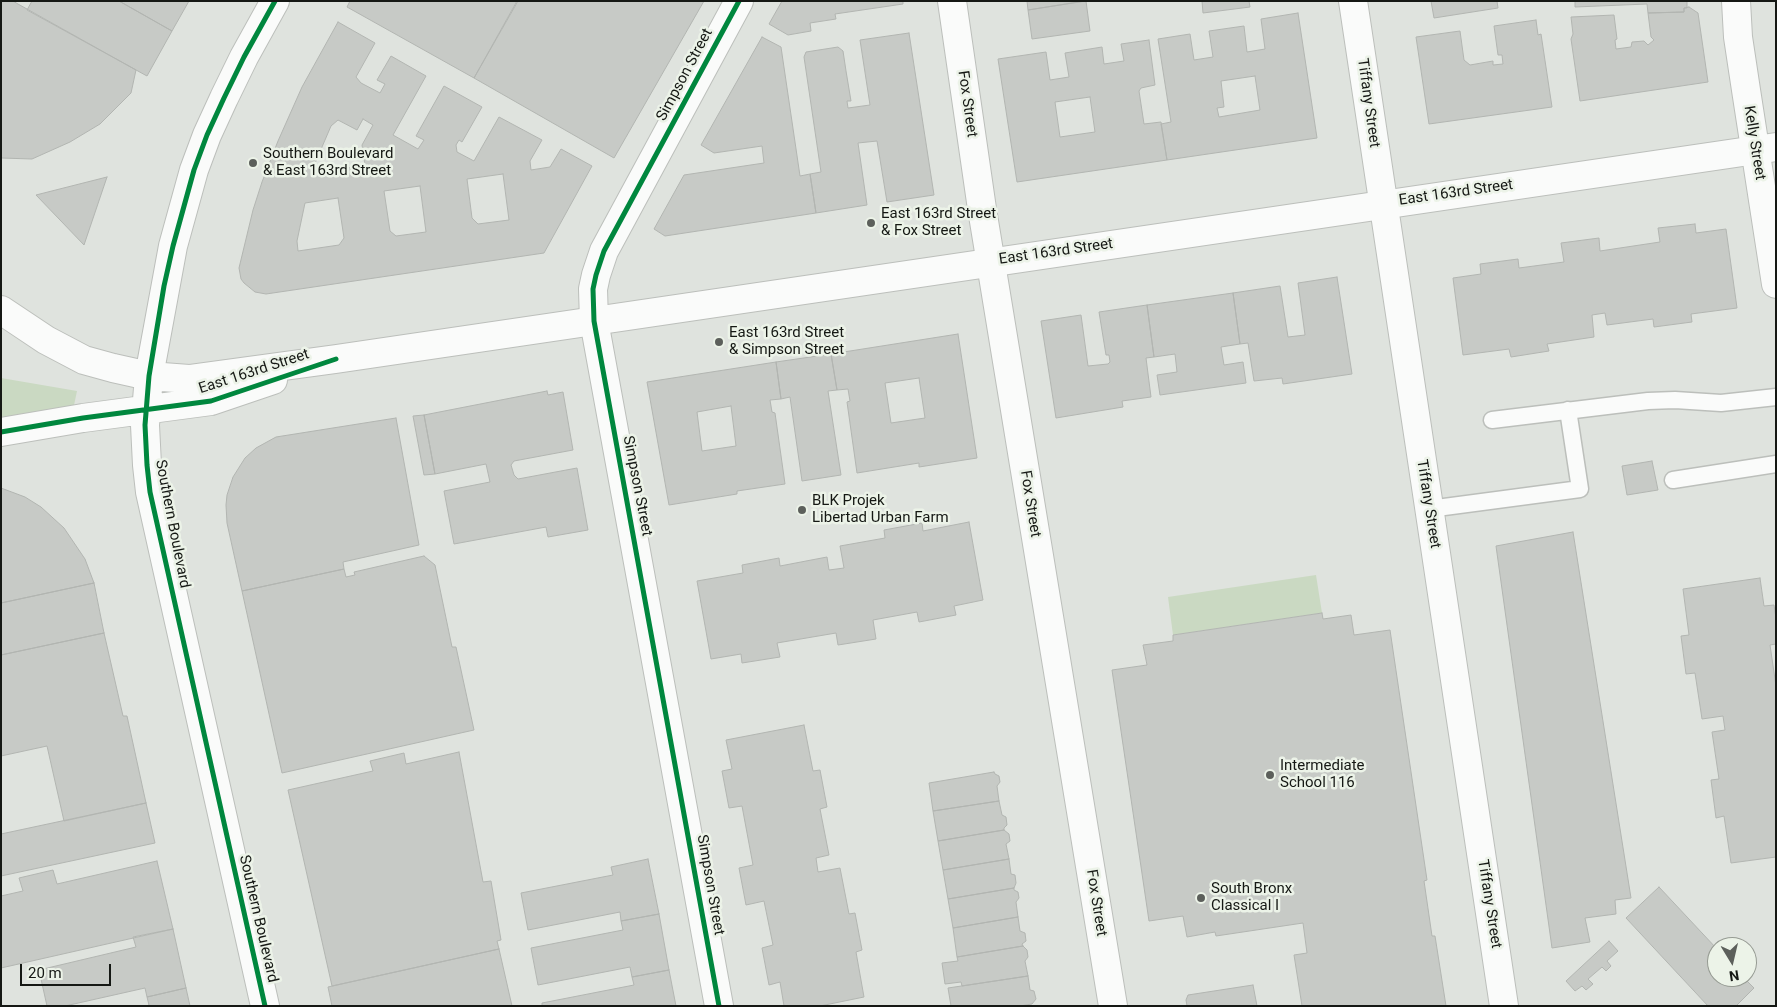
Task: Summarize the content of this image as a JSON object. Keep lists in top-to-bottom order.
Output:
{
  "streets": {
    "street": [
      "Simpson Street",
      "Tiffany Street",
      "Fox Street",
      "Kelly Street",
      "East 163rd Street",
      "Southern Boulevard"
    ]
  },
  "crossings": [
    ["Simpson Street", "East 163rd Street"],
    ["Tiffany Street", "East 163rd Street"],
    ["Fox Street", "East 163rd Street"],
    ["Kelly Street", "East 163rd Street"],
    ["East 163rd Street", "Southern Boulevard"]
  ],
  "places": [
    "Southern Boulevard & East 163rd Street",
    "East 163rd Street & Fox Street",
    "East 163rd Street & Simpson Street",
    "BLK Projek Libertad Urban Farm",
    "Intermediate School 116",
    "South Bronx Classical I"
  ],
  "scale_bar": "20 m",
  "north": "bottom"
}
